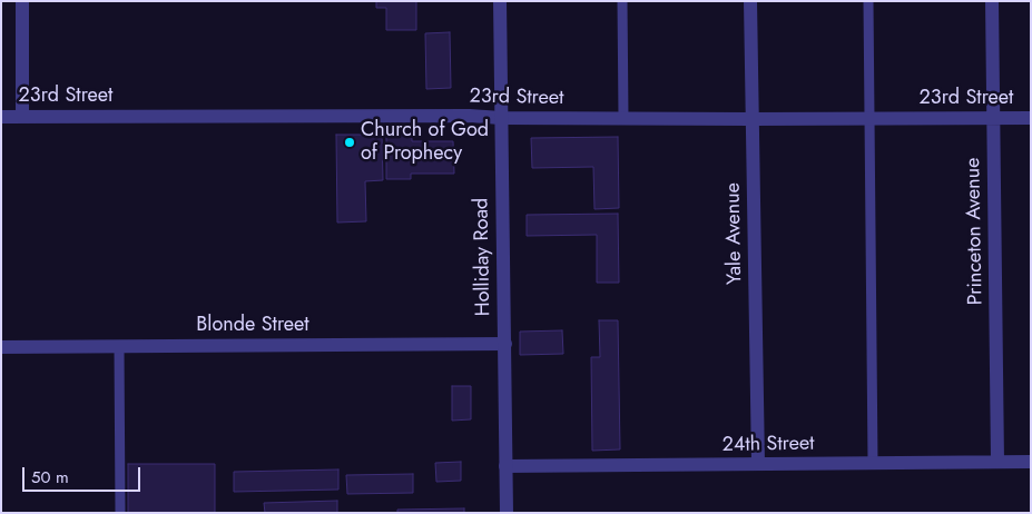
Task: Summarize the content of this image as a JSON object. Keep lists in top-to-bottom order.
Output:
{
  "streets": {
    "street": [
      "23rd Street",
      "Princeton Avenue",
      "Yale Avenue",
      "Holliday Road",
      "Blonde Street",
      "24th Street"
    ]
  },
  "crossings": [
    ["23rd Street", "Princeton Avenue"],
    ["23rd Street", "Yale Avenue"],
    ["23rd Street", "Holliday Road"],
    ["Princeton Avenue", "24th Street"],
    ["Yale Avenue", "24th Street"],
    ["Holliday Road", "Blonde Street"],
    ["Holliday Road", "24th Street"]
  ],
  "places": ["Church of God of Prophecy"],
  "scale_bar": "50 m"
}
